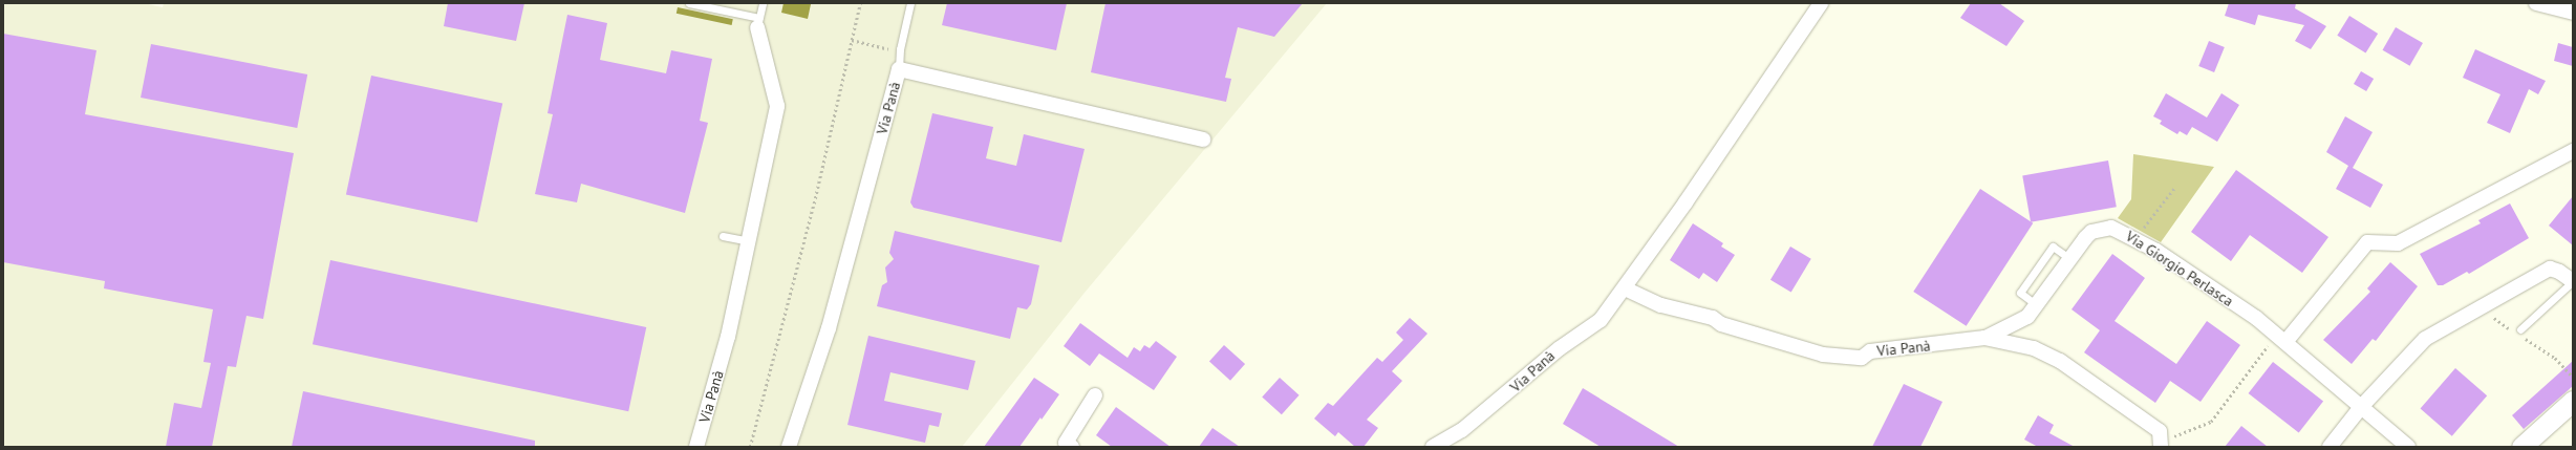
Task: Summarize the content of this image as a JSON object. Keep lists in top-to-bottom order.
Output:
{
  "streets": {
    "street": ["Via Panà", "Via Giorgio Perlasca"]
  },
  "crossings": [
    ["Via Panà", "Via Giorgio Perlasca"]
  ]
}
